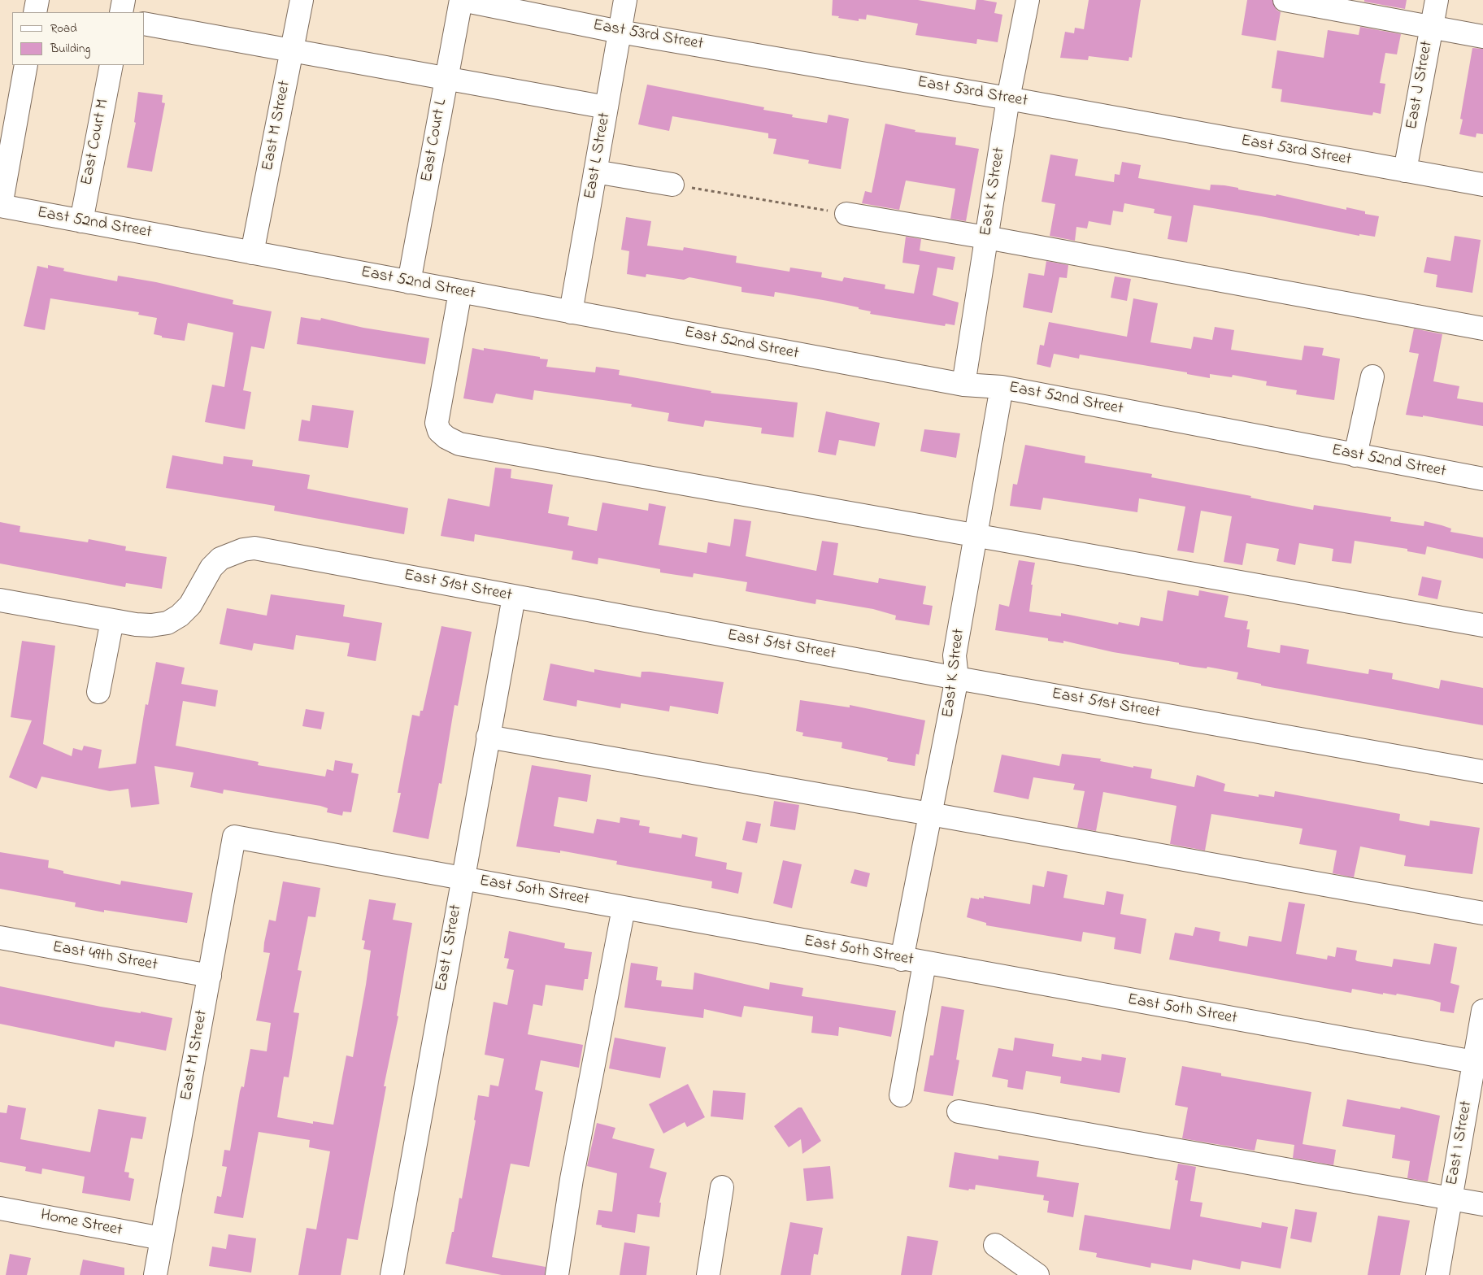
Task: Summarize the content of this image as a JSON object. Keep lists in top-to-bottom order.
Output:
{
  "streets": {
    "street": [
      "East 53rd Street",
      "East J Street",
      "East M Street",
      "East Court L",
      "East Court M",
      "East L Street",
      "East K Street",
      "East 52nd Street",
      "East 51st Street",
      "East 50th Street",
      "East 49th Street",
      "East I Street",
      "Home Street"
    ]
  },
  "crossings": [
    ["East 53rd Street", "East J Street"],
    ["East 53rd Street", "East Court L"],
    ["East 53rd Street", "East L Street"],
    ["East 53rd Street", "East K Street"],
    ["East M Street", "East 52nd Street"],
    ["East M Street", "East 50th Street"],
    ["East M Street", "East 49th Street"],
    ["East M Street", "Home Street"],
    ["East Court L", "East 52nd Street"],
    ["East Court M", "East 52nd Street"],
    ["East L Street", "East 52nd Street"],
    ["East L Street", "East 51st Street"],
    ["East L Street", "East 50th Street"],
    ["East K Street", "East 52nd Street"],
    ["East K Street", "East 51st Street"],
    ["East K Street", "East 50th Street"],
    ["East 50th Street", "East I Street"]
  ],
  "legend": ["Road", "Building"]
}
